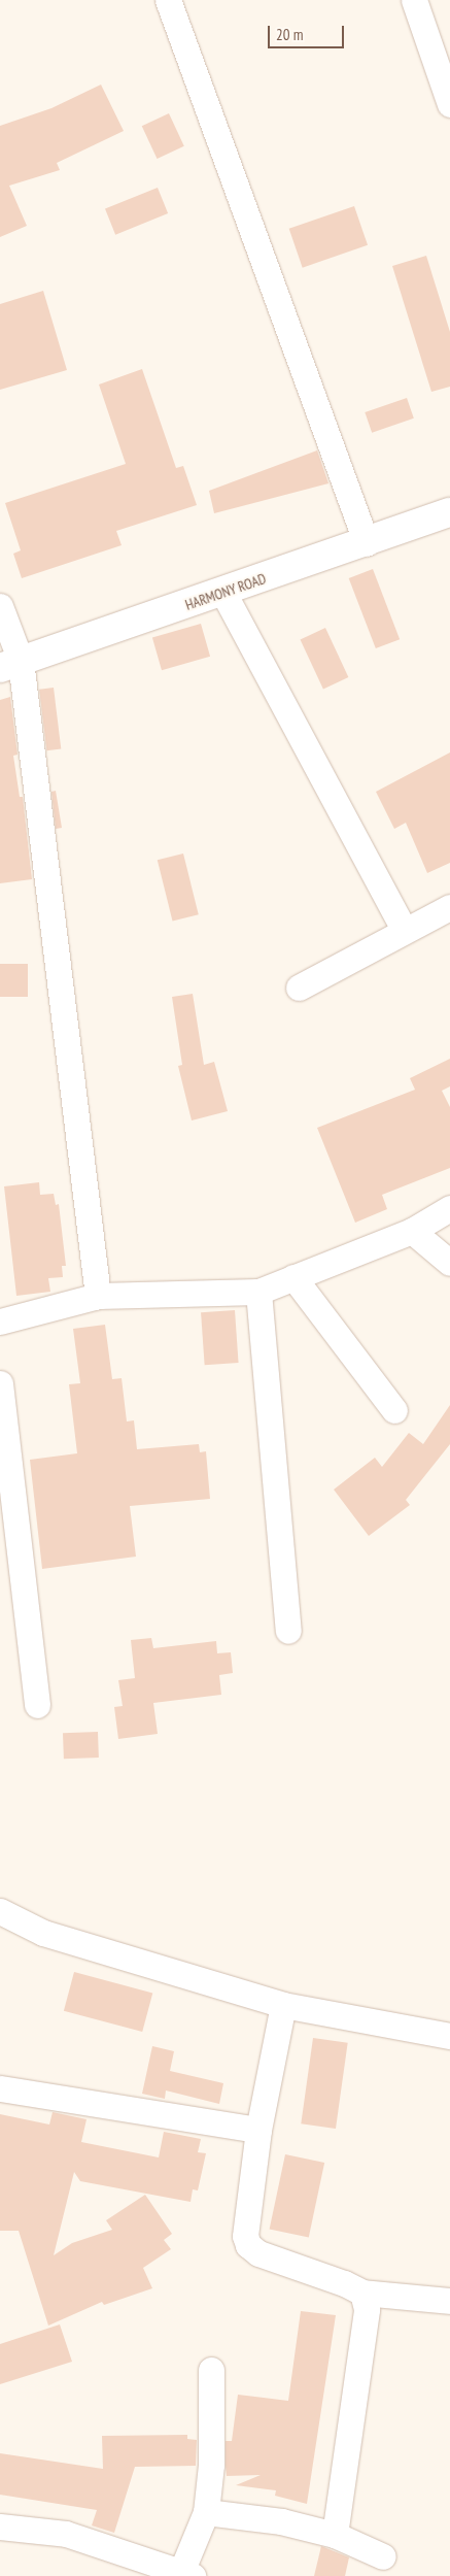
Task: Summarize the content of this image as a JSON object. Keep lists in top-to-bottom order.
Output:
{
  "streets": {
    "main road": ["HARMONY ROAD"]
  },
  "scale_bar": "20 m"
}
